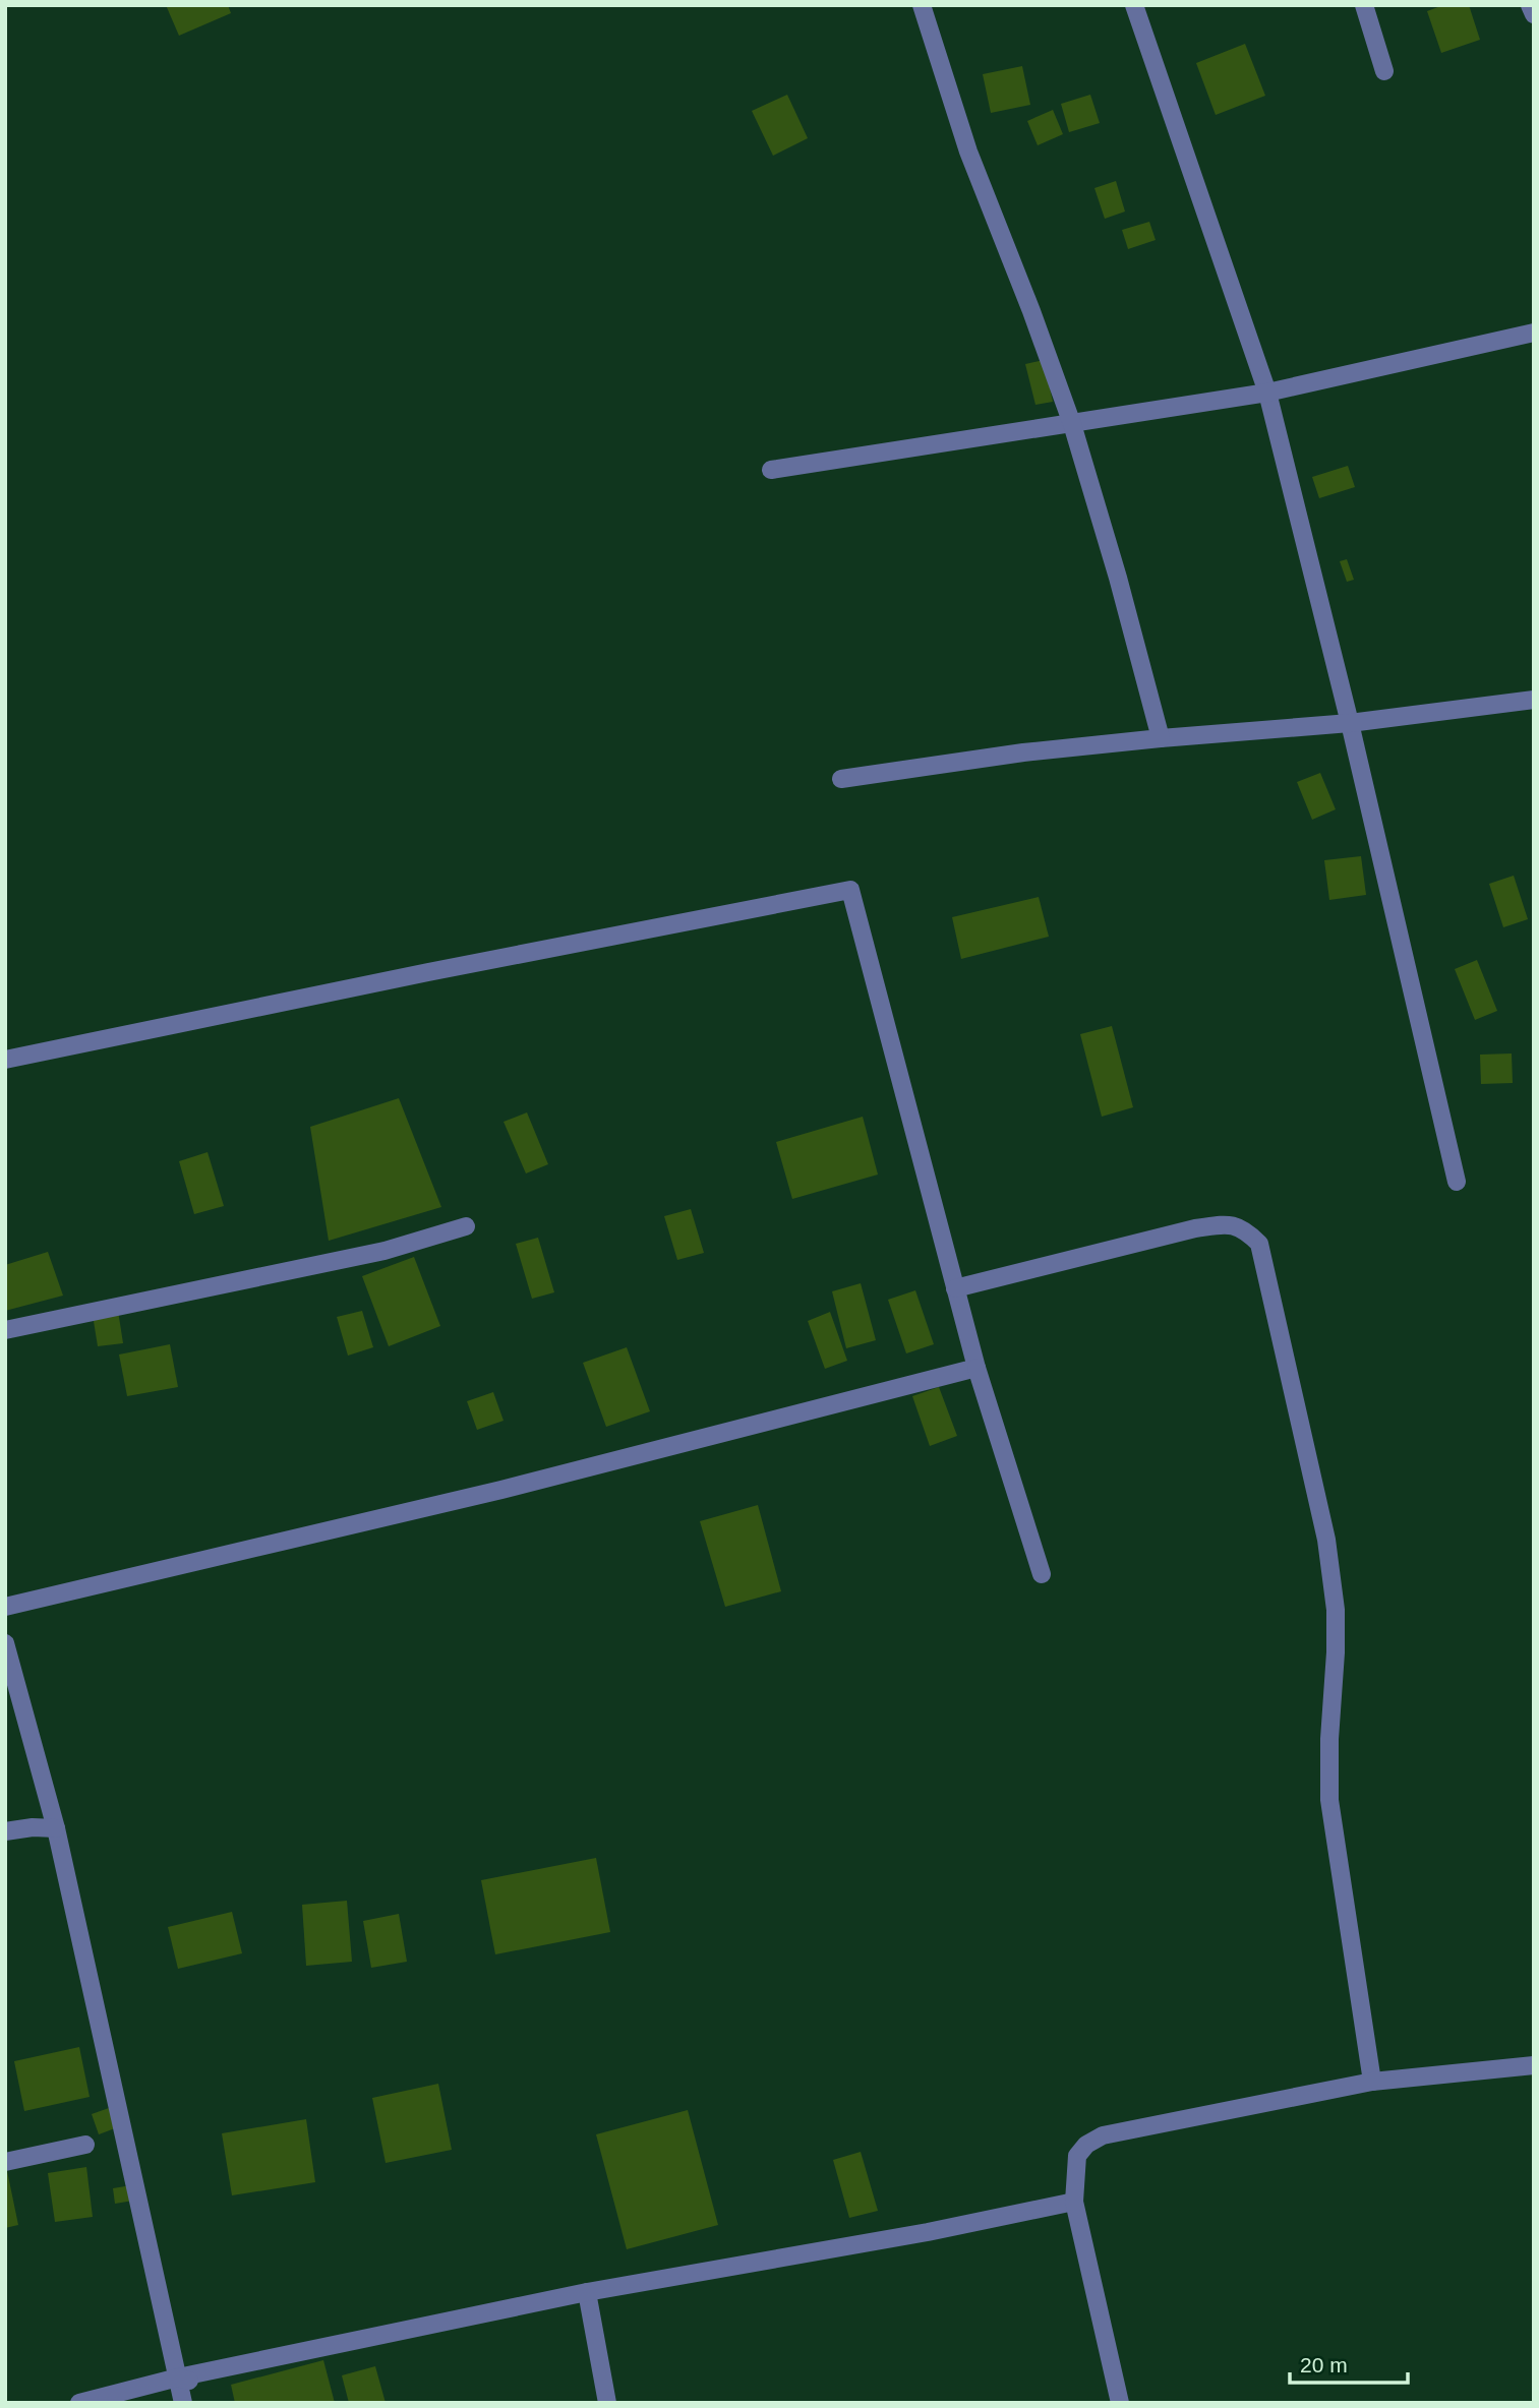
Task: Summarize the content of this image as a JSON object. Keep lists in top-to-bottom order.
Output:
{
  "scale_bar": "20 m"
}
